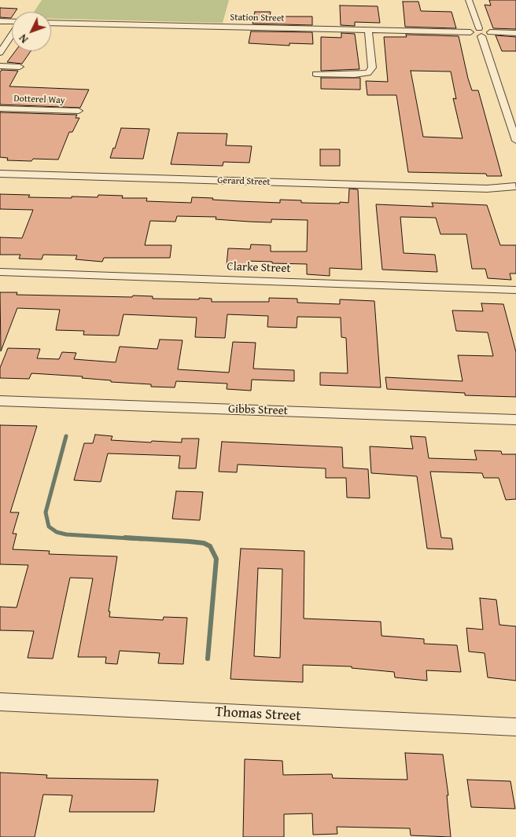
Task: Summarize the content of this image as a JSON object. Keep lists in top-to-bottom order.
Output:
{
  "streets": {
    "street": [
      "Station Street",
      "Dotterel Way",
      "Gerard Street",
      "Clarke Street",
      "Gibbs Street",
      "Thomas Street"
    ]
  },
  "north": "bottom left"
}
